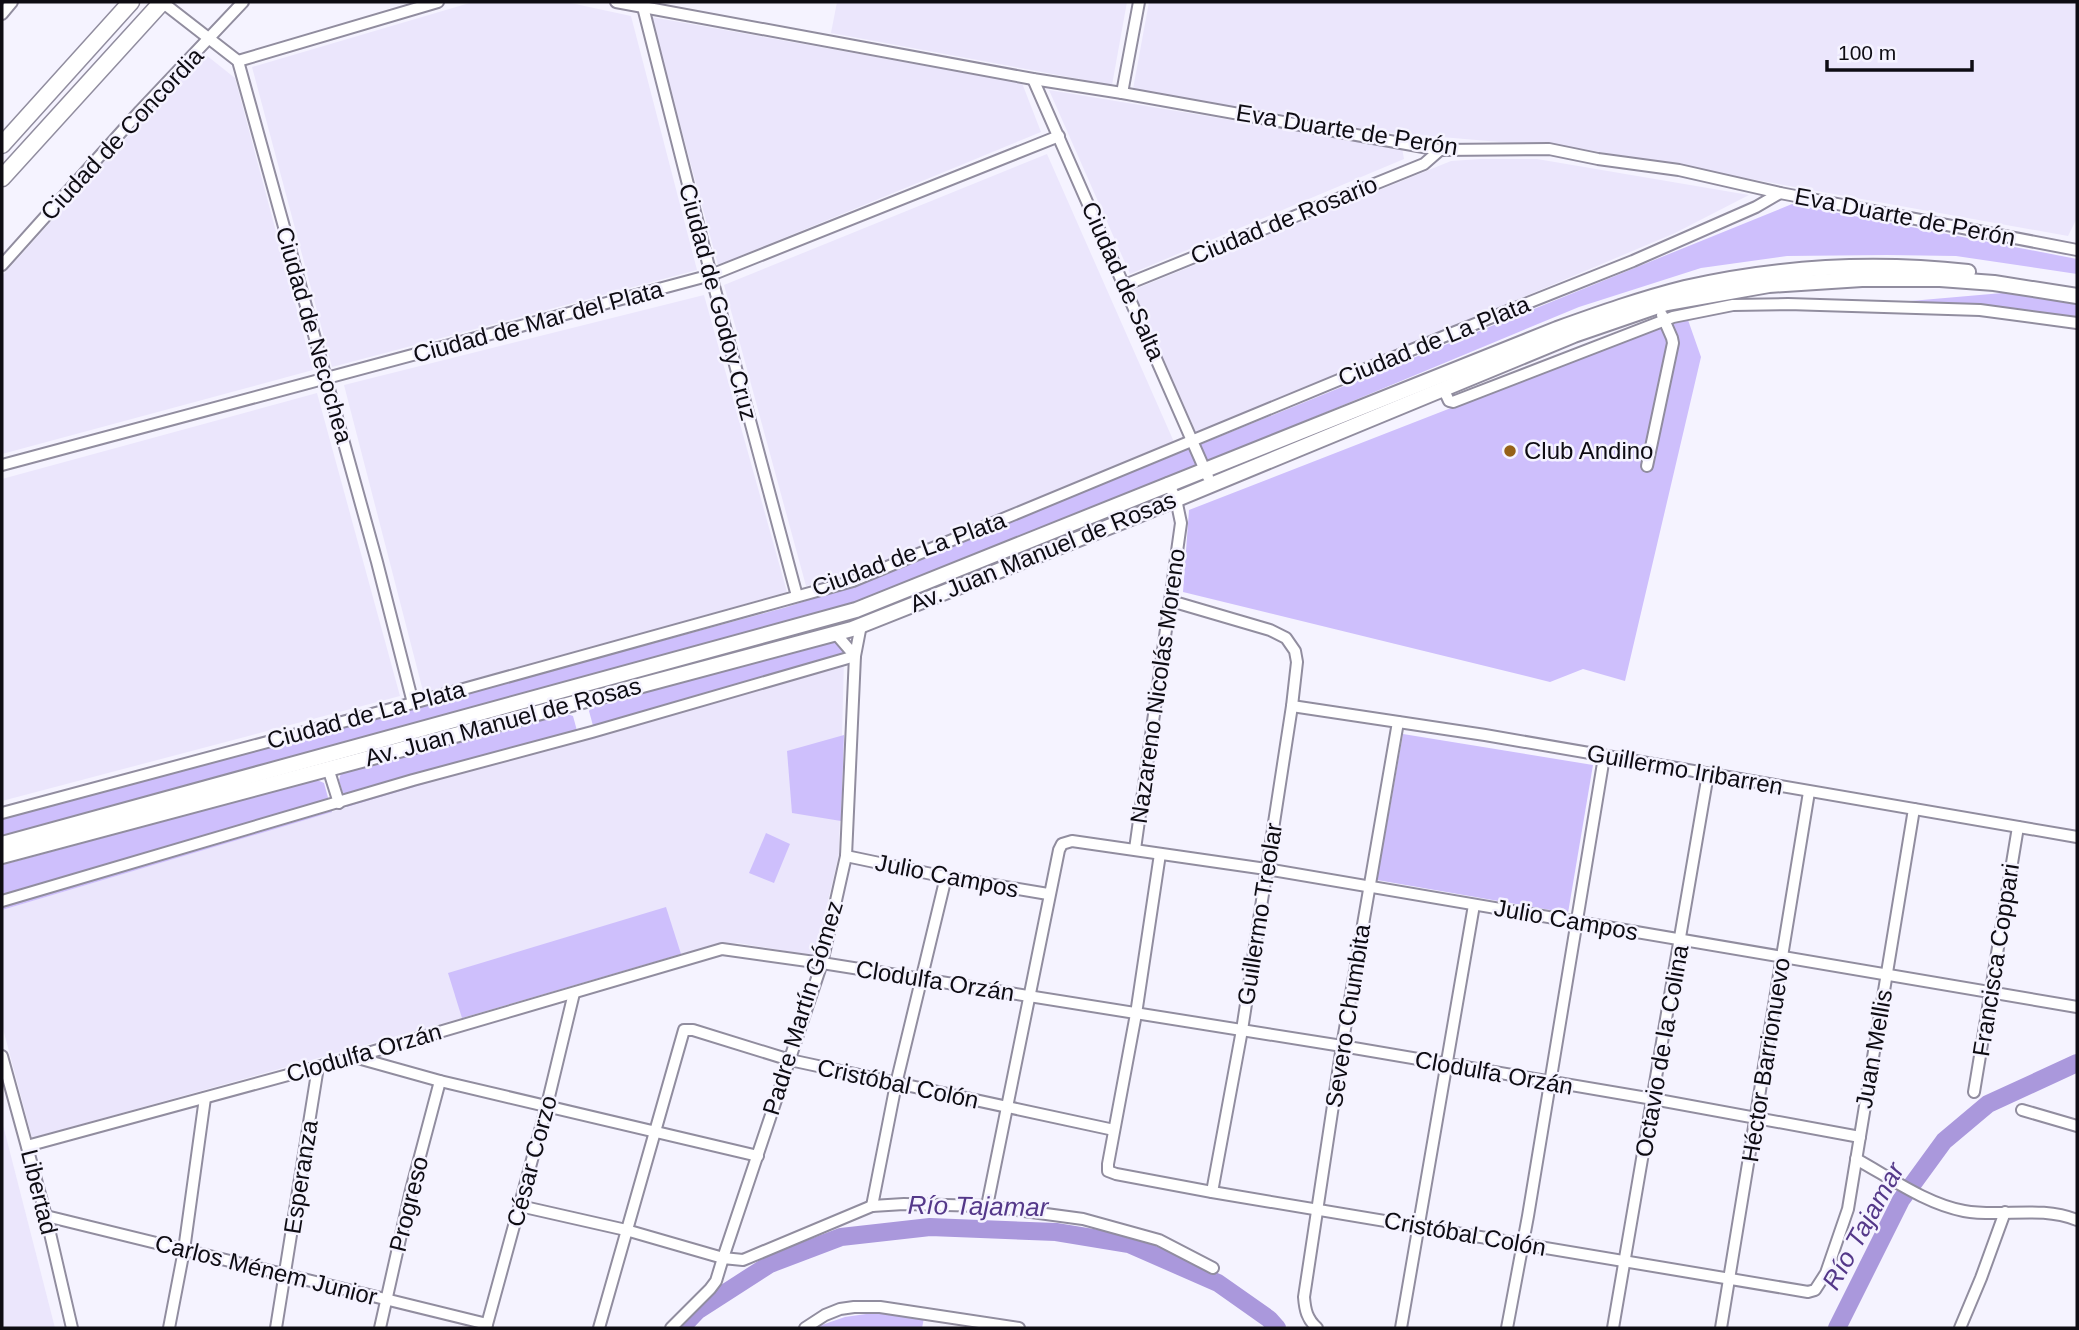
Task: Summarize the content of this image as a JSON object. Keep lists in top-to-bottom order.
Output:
{
  "streets": {
    "main road": ["Av. Juan Manuel de Rosas"],
    "street": [
      "Eva Duarte de Perón",
      "Ciudad de Concordia",
      "Ciudad de Rosario",
      "Ciudad de Salta",
      "Ciudad de Godoy Cruz",
      "Ciudad de Mar del Plata",
      "Ciudad de Necochea",
      "Ciudad de La Plata",
      "Nazareno Nicolás Moreno",
      "Guillermo Iribarren",
      "Julio Campos",
      "Guillermo Treolar",
      "Francisca Coppari",
      "Clodulfa Orzán",
      "Padre Martín Gómez",
      "Severo Chumbita",
      "Juan Mellis",
      "Octavio de la Colina",
      "Héctor Barrionuevo",
      "Cristóbal Colón",
      "César Corzo",
      "Esperanza",
      "Libertad",
      "Progreso",
      "Carlos Ménem Junior"
    ]
  },
  "crossings": [
    ["Eva Duarte de Perón", "Ciudad de Rosario"],
    ["Eva Duarte de Perón", "Ciudad de Salta"],
    ["Eva Duarte de Perón", "Ciudad de Godoy Cruz"],
    ["Eva Duarte de Perón", "Ciudad de La Plata"],
    ["Ciudad de Rosario", "Ciudad de Salta"],
    ["Ciudad de Salta", "Ciudad de Mar del Plata"],
    ["Ciudad de Salta", "Ciudad de La Plata"],
    ["Ciudad de Salta", "Av. Juan Manuel de Rosas"],
    ["Ciudad de Godoy Cruz", "Ciudad de Mar del Plata"],
    ["Ciudad de Godoy Cruz", "Ciudad de La Plata"],
    ["Ciudad de Mar del Plata", "Ciudad de Necochea"],
    ["Ciudad de Necochea", "Ciudad de La Plata"],
    ["Av. Juan Manuel de Rosas", "Nazareno Nicolás Moreno"],
    ["Av. Juan Manuel de Rosas", "Padre Martín Gómez"],
    ["Nazareno Nicolás Moreno", "Julio Campos"],
    ["Nazareno Nicolás Moreno", "Guillermo Treolar"],
    ["Nazareno Nicolás Moreno", "Clodulfa Orzán"],
    ["Nazareno Nicolás Moreno", "Cristóbal Colón"],
    ["Guillermo Iribarren", "Guillermo Treolar"],
    ["Guillermo Iribarren", "Francisca Coppari"],
    ["Guillermo Iribarren", "Severo Chumbita"],
    ["Guillermo Iribarren", "Juan Mellis"],
    ["Guillermo Iribarren", "Octavio de la Colina"],
    ["Guillermo Iribarren", "Héctor Barrionuevo"],
    ["Julio Campos", "Guillermo Treolar"],
    ["Julio Campos", "Francisca Coppari"],
    ["Julio Campos", "Padre Martín Gómez"],
    ["Julio Campos", "Severo Chumbita"],
    ["Julio Campos", "Juan Mellis"],
    ["Julio Campos", "Octavio de la Colina"],
    ["Julio Campos", "Héctor Barrionuevo"],
    ["Guillermo Treolar", "Clodulfa Orzán"],
    ["Guillermo Treolar", "Cristóbal Colón"],
    ["Clodulfa Orzán", "Padre Martín Gómez"],
    ["Clodulfa Orzán", "Severo Chumbita"],
    ["Clodulfa Orzán", "Juan Mellis"],
    ["Clodulfa Orzán", "Octavio de la Colina"],
    ["Clodulfa Orzán", "Héctor Barrionuevo"],
    ["Clodulfa Orzán", "César Corzo"],
    ["Clodulfa Orzán", "Esperanza"],
    ["Clodulfa Orzán", "Libertad"],
    ["Padre Martín Gómez", "Cristóbal Colón"],
    ["Severo Chumbita", "Cristóbal Colón"],
    ["Juan Mellis", "Cristóbal Colón"],
    ["Octavio de la Colina", "Cristóbal Colón"],
    ["Héctor Barrionuevo", "Cristóbal Colón"],
    ["César Corzo", "Carlos Ménem Junior"],
    ["Esperanza", "Carlos Ménem Junior"],
    ["Libertad", "Carlos Ménem Junior"],
    ["Progreso", "Carlos Ménem Junior"]
  ],
  "water": ["Río Tajamar"],
  "places": ["Club Andino"],
  "scale_bar": "100 m"
}
